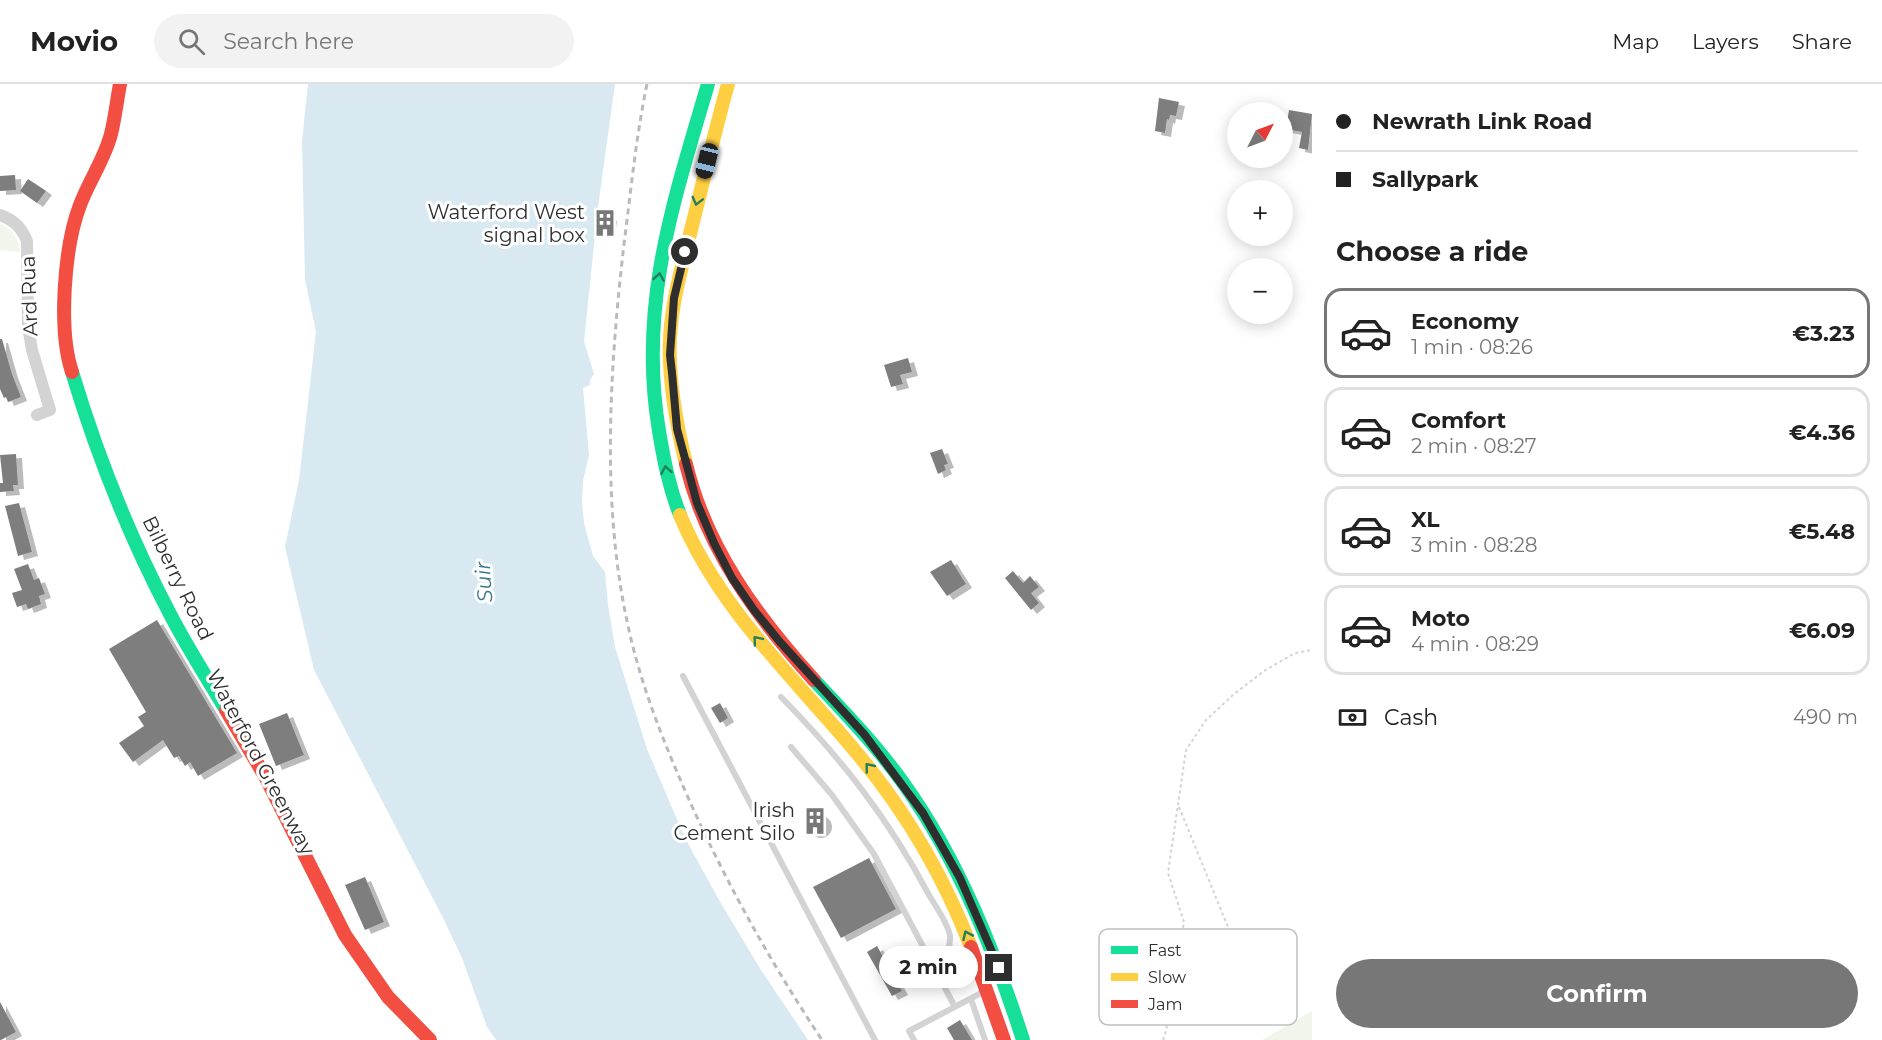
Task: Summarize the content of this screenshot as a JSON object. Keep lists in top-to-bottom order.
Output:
{
  "streets": {
    "main road": ["Bilberry Road"],
    "street": ["Ard Rua"]
  },
  "water": ["Suir"],
  "places": {
    "building": ["Waterford West signal box", "Irish Cement Silo"]
  },
  "legend": ["Fast", "Slow", "Jam"],
  "north": "top right",
  "page": {
    "header": "Movio",
    "search": "Search here",
    "nav": ["Map", "Layers", "Share"],
    "banner": ["Newrath Link Road", "Sallypark"],
    "map_buttons": ["+", "−"],
    "heading": "Choose a ride",
    "list": [
      {
        "name": "Economy",
        "note": "1 min · 08:26",
        "value": "€3.23"
      },
      {
        "name": "Comfort",
        "note": "2 min · 08:27",
        "value": "€4.36"
      },
      {
        "name": "XL",
        "note": "3 min · 08:28",
        "value": "€5.48"
      },
      {
        "name": "Moto",
        "note": "4 min · 08:29",
        "value": "€6.09"
      }
    ],
    "pay": ["Cash", "490 m"],
    "bubble": "2 min",
    "buttons": "Confirm"
  }
}
